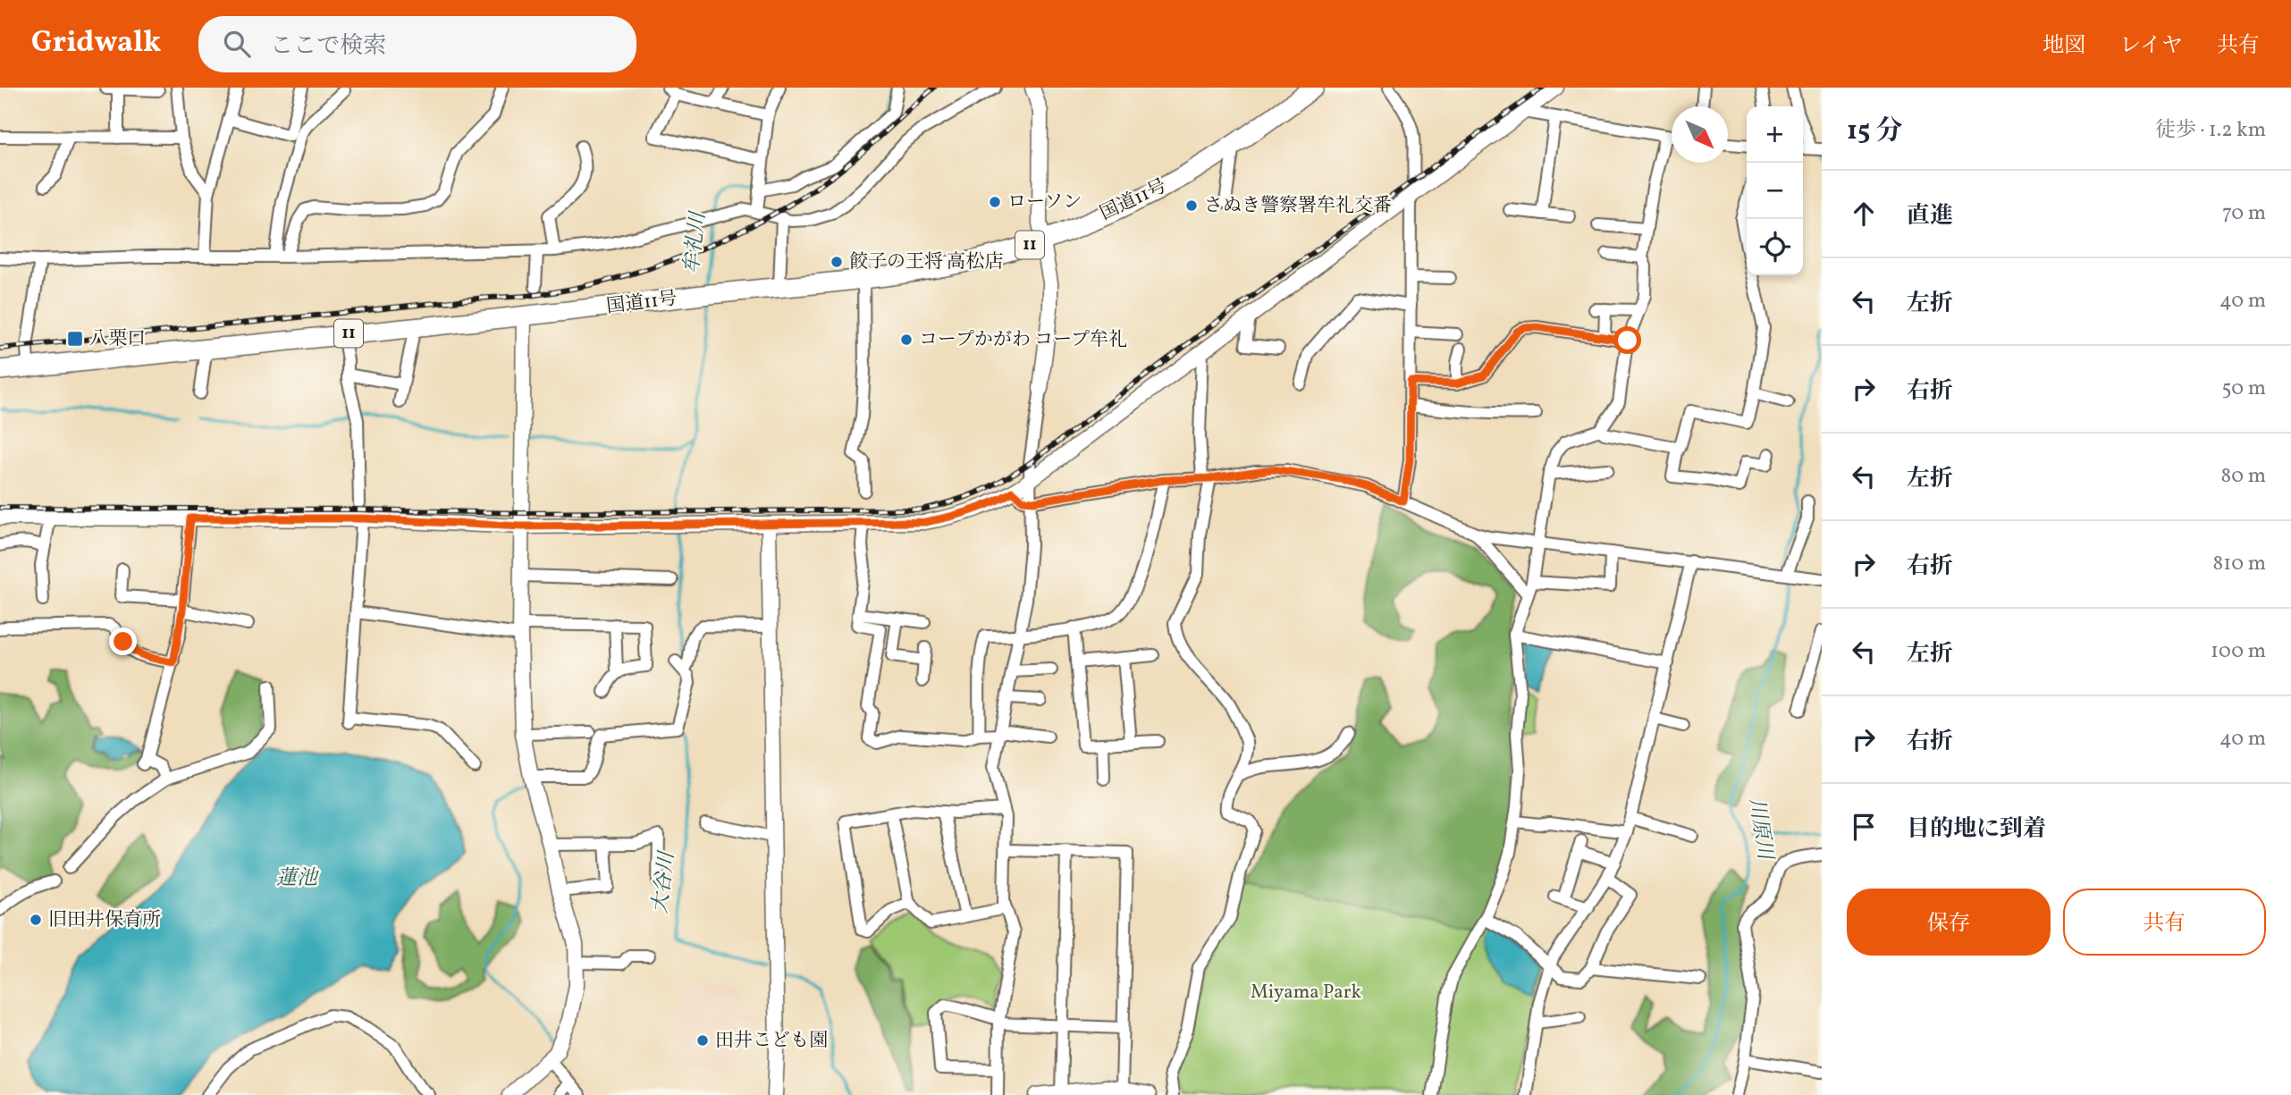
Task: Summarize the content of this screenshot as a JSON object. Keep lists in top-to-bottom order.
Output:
{
  "streets": {
    "highway": ["国道11号", "11"]
  },
  "water": [
    "牟礼川",
    "川原川",
    "蓮池",
    "大谷川"
  ],
  "parks": ["Miyama Park"],
  "places": {
    "other": [
      "ローソン",
      "さぬき警察署牟礼交番",
      "餃子の王将 高松店",
      "コープかがわ コープ牟礼",
      "旧田井保育所",
      "田井こども園"
    ],
    "transit": ["八栗口"]
  },
  "north": "bottom right",
  "page": {
    "header": "Gridwalk",
    "search": "ここで検索",
    "nav": ["地図", "レイヤ", "共有"],
    "heading": ["15 分", "徒歩 · 1.2 km"],
    "map_buttons": ["+", "−"],
    "list": [
      ["直進", "70 m"],
      ["左折", "40 m"],
      ["右折", "50 m"],
      ["左折", "80 m"],
      ["右折", "810 m"],
      ["左折", "100 m"],
      ["右折", "40 m"],
      "目的地に到着"
    ],
    "buttons": ["保存", "共有"]
  }
}
